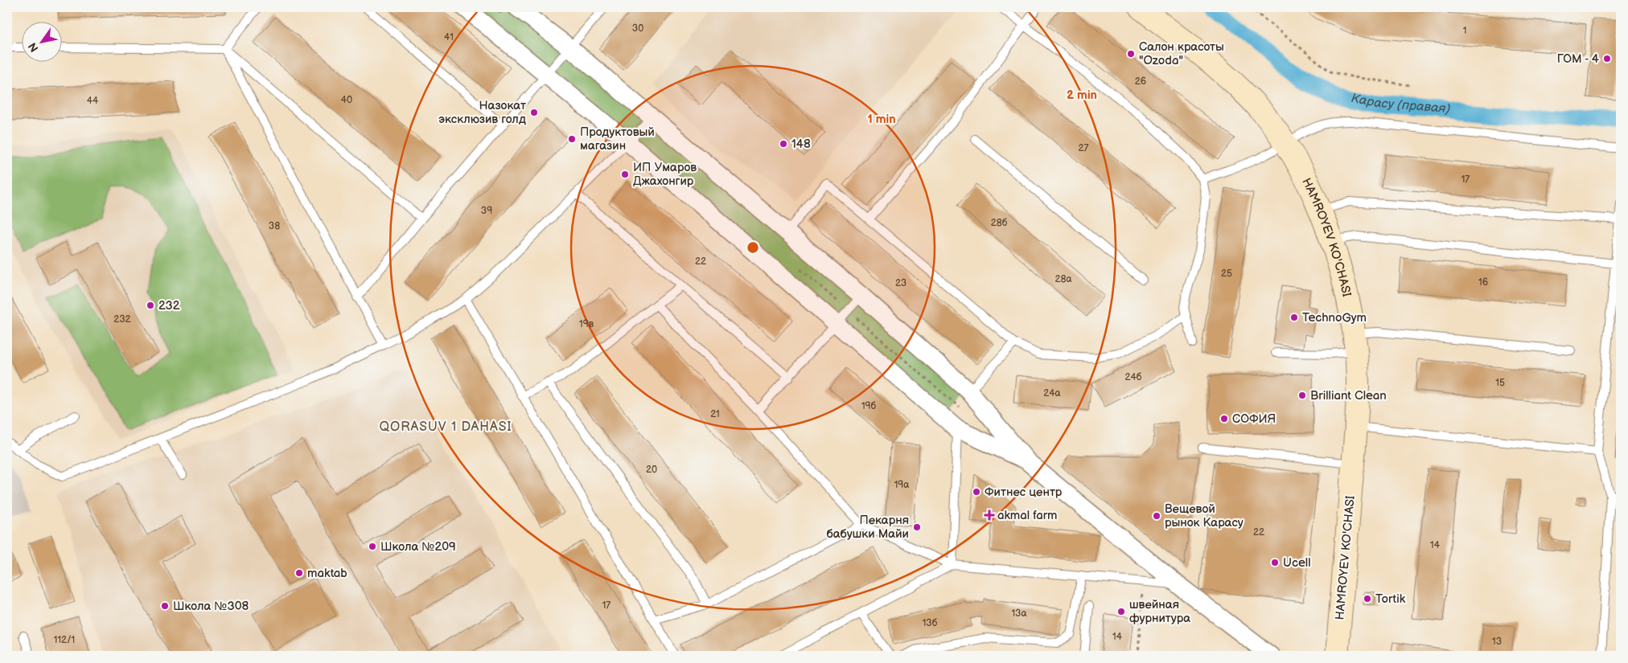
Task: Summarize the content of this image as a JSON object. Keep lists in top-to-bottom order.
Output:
{
  "streets": {
    "main road": ["HAMROYEV KO'CHASI"]
  },
  "districts": ["QORASUV 1 DAHASI"],
  "water": ["Карасу (правая)"],
  "places": {
    "other": [
      "Салон красоты \"Ozoda\"",
      "ГОМ - 4",
      "Назокат эксклюзив голд",
      "Продуктовый магазин",
      "148",
      "ИП Умаров Джахонгир",
      "232",
      "TechnoGym",
      "Brilliant Clean",
      "СОФИЯ",
      "Фитнес центр",
      "Вещевой рынок Карасу",
      "Пекарня бабушки Майи",
      "Школа №209",
      "Ucell",
      "maktab",
      "Tortik",
      "Школа №308",
      "швейная фурнитура"
    ],
    "health": ["akmal farm"]
  },
  "house_numbers": [
    "30",
    "1",
    "41",
    "26",
    "40",
    "44",
    "27",
    "17",
    "39",
    "28б",
    "38",
    "22",
    "25",
    "28а",
    "16",
    "23",
    "232",
    "19в",
    "24б",
    "15",
    "24а",
    "19б",
    "21",
    "20",
    "19а",
    "22",
    "14",
    "17",
    "13а",
    "13б",
    "14",
    "112/1",
    "13"
  ],
  "north": "bottom left",
  "rings": ["2 min", "1 min"]
}
